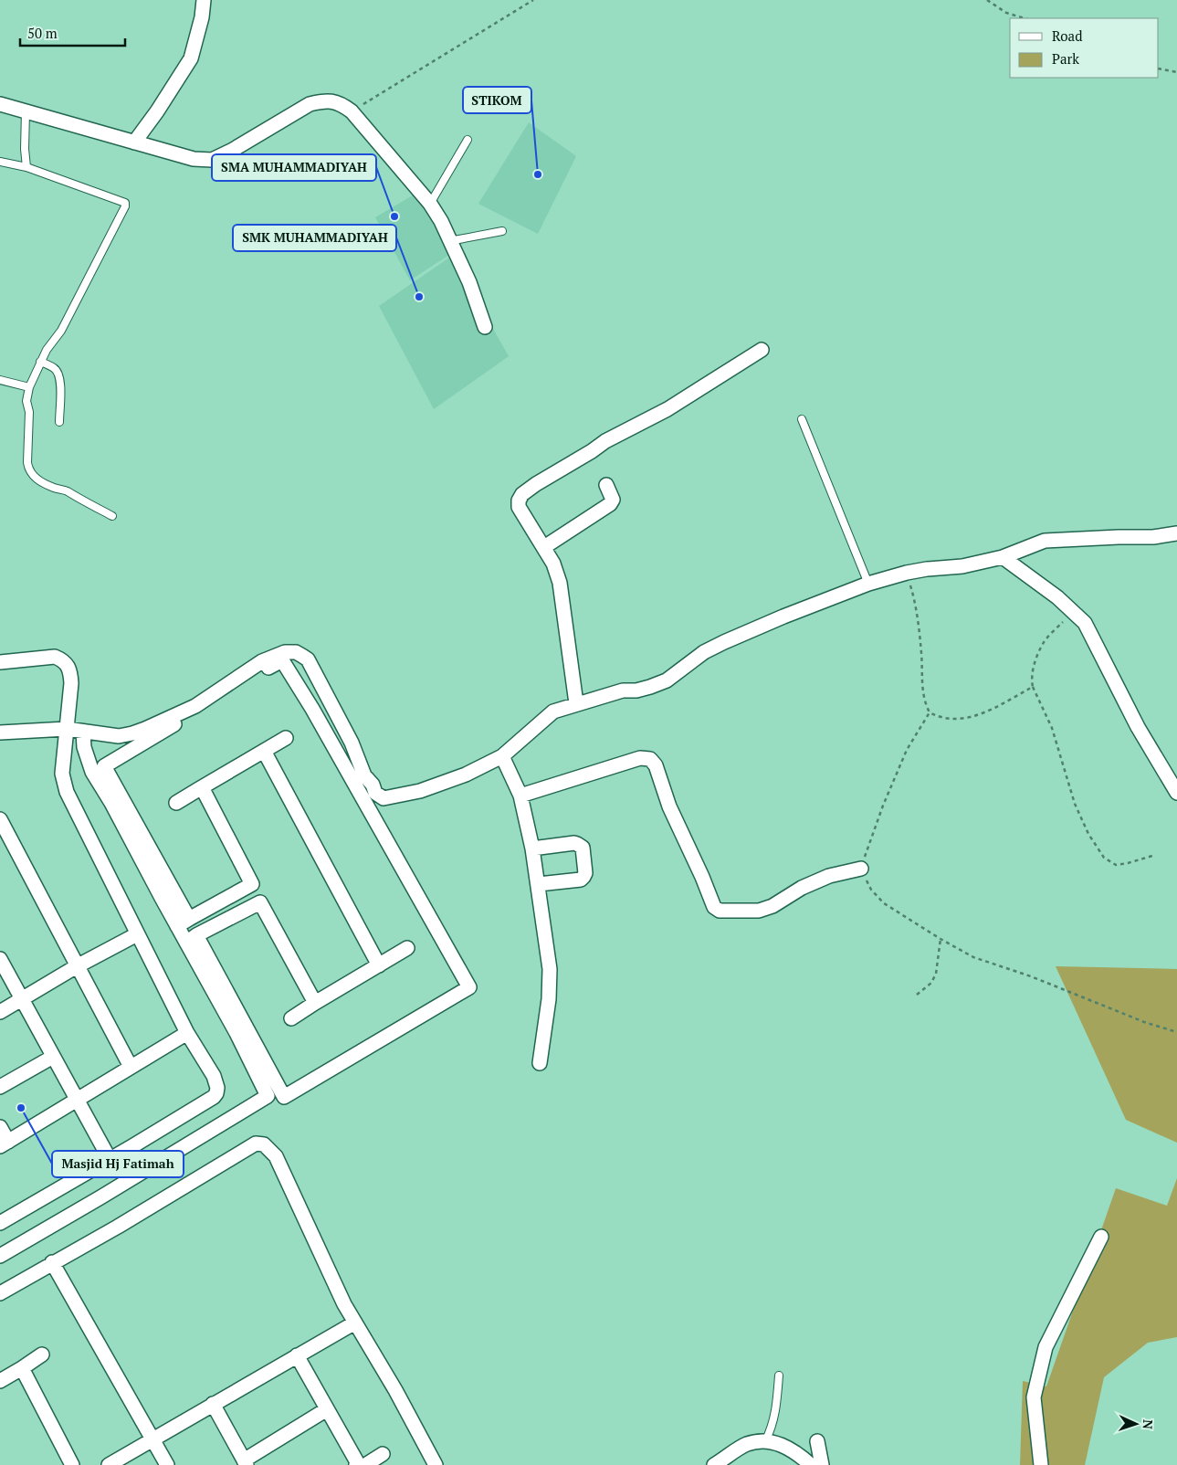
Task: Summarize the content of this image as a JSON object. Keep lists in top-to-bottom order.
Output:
{
  "places": [
    "STIKOM",
    "SMA MUHAMMADIYAH",
    "SMK MUHAMMADIYAH",
    "Masjid Hj Fatimah"
  ],
  "legend": ["Road", "Park"],
  "scale_bar": "50 m",
  "north": "right"
}
